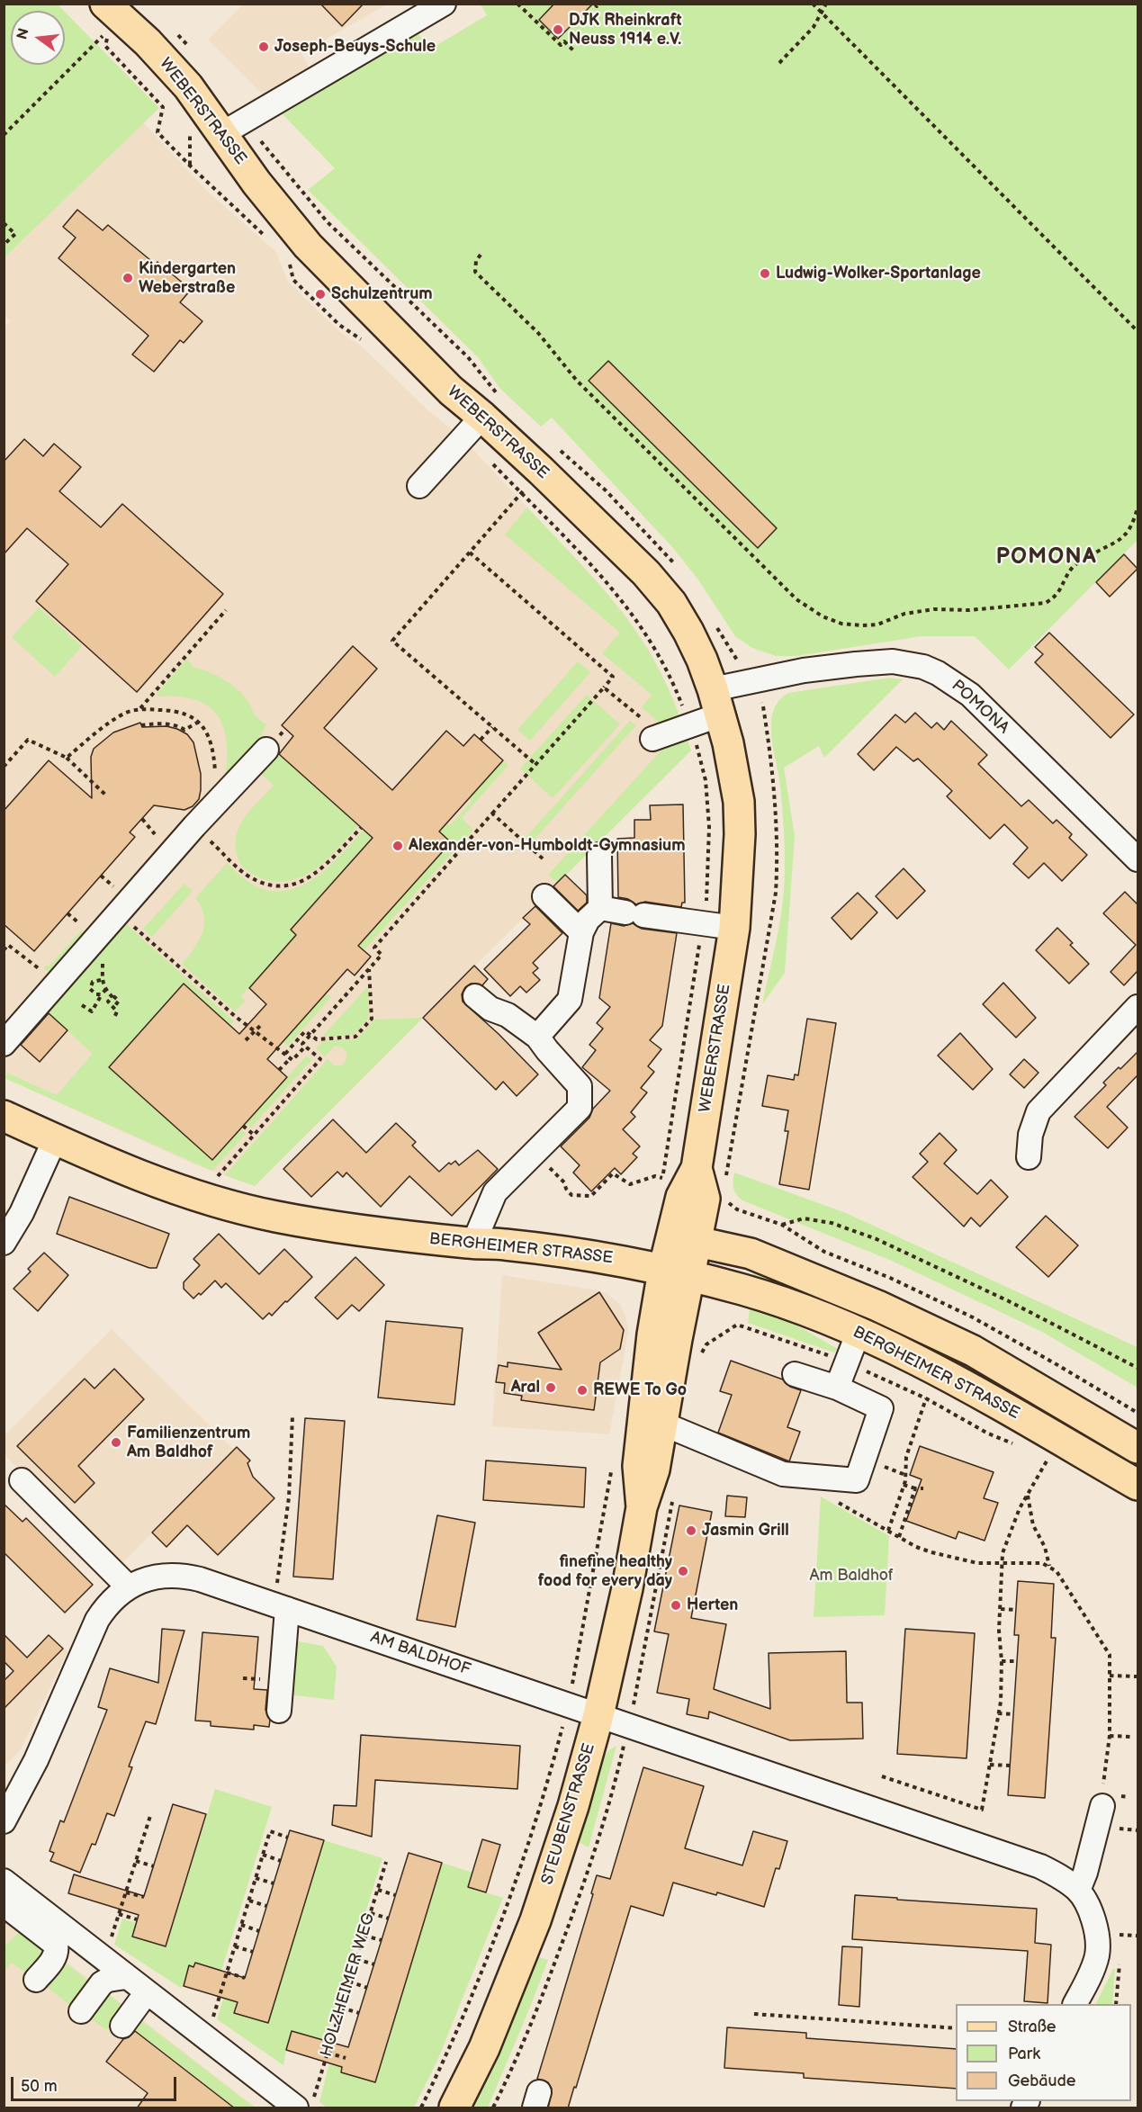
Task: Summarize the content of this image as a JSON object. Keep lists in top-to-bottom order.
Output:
{
  "streets": {
    "main road": ["WEBERSTRASSE", "BERGHEIMER STRASSE", "STEUBENSTRASSE"],
    "street": ["POMONA", "AM BALDHOF"],
    "path": ["HOLZHEIMER WEG"]
  },
  "crossings": [
    ["WEBERSTRASSE", "POMONA"],
    ["WEBERSTRASSE", "BERGHEIMER STRASSE"],
    ["WEBERSTRASSE", "STEUBENSTRASSE"],
    ["BERGHEIMER STRASSE", "STEUBENSTRASSE"],
    ["AM BALDHOF", "STEUBENSTRASSE"]
  ],
  "districts": ["POMONA"],
  "parks": ["Am Baldhof"],
  "places": [
    "DJK Rheinkraft Neuss 1914 e.V.",
    "Joseph-Beuys-Schule",
    "Ludwig-Wolker-Sportanlage",
    "Kindergarten Weberstraße",
    "Schulzentrum",
    "Alexander-von-Humboldt-Gymnasium",
    "Aral",
    "REWE To Go",
    "Familienzentrum Am Baldhof",
    "Jasmin Grill",
    "finefine healthy food for every day",
    "Herten"
  ],
  "legend": ["Straße", "Park", "Gebäude"],
  "scale_bar": "50 m",
  "north": "left"
}
